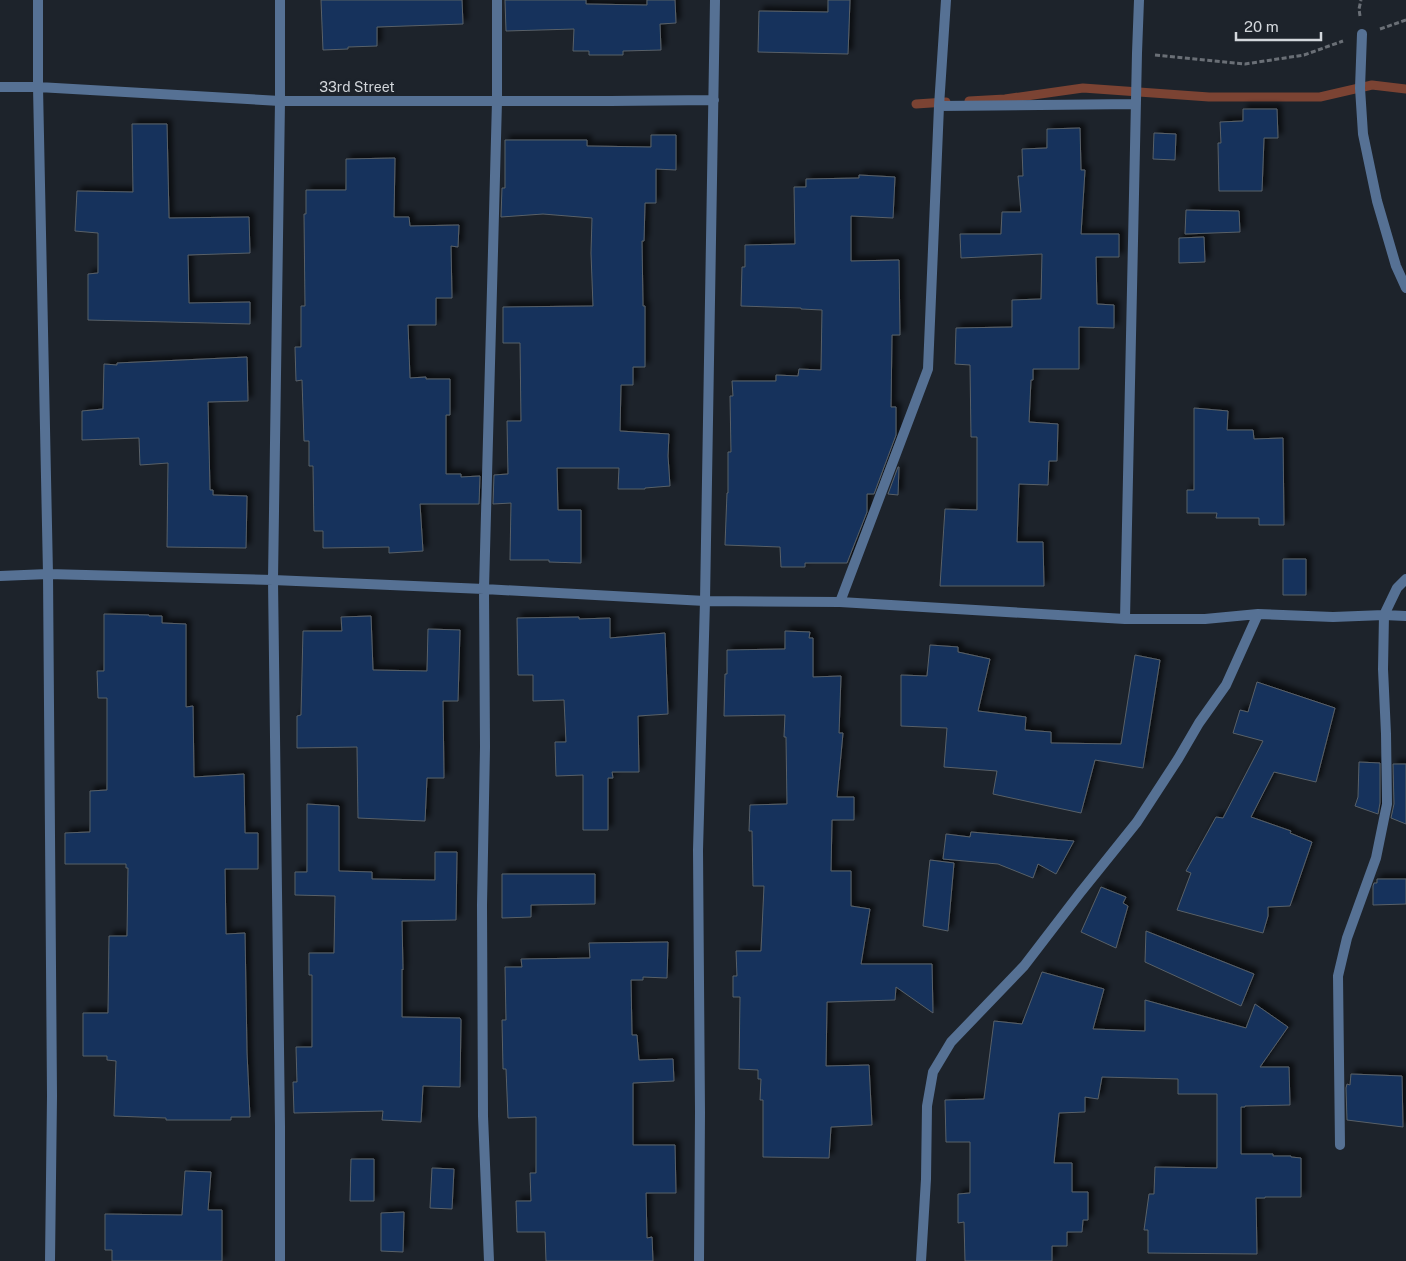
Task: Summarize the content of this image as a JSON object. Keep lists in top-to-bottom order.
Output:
{
  "streets": {
    "street": ["33rd Street"]
  },
  "scale_bar": "20 m"
}
